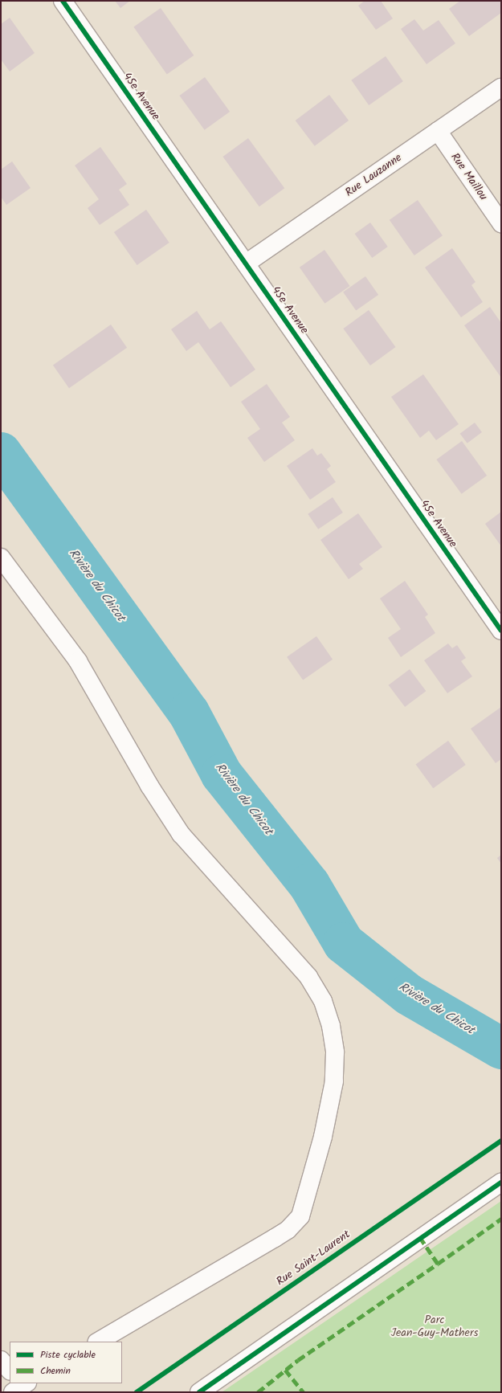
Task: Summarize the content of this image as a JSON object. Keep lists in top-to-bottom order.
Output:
{
  "streets": {
    "street": ["45e Avenue", "Rue Lauzanne", "Rue Maillou"],
    "cycle path": ["Rue Saint-Laurent"]
  },
  "crossings": [
    ["45e Avenue", "Rue Lauzanne"],
    ["Rue Lauzanne", "Rue Maillou"]
  ],
  "water": ["Rivière du Chicot"],
  "parks": ["Parc Jean-Guy-Mathers"],
  "legend": ["Piste cyclable", "Chemin"]
}
